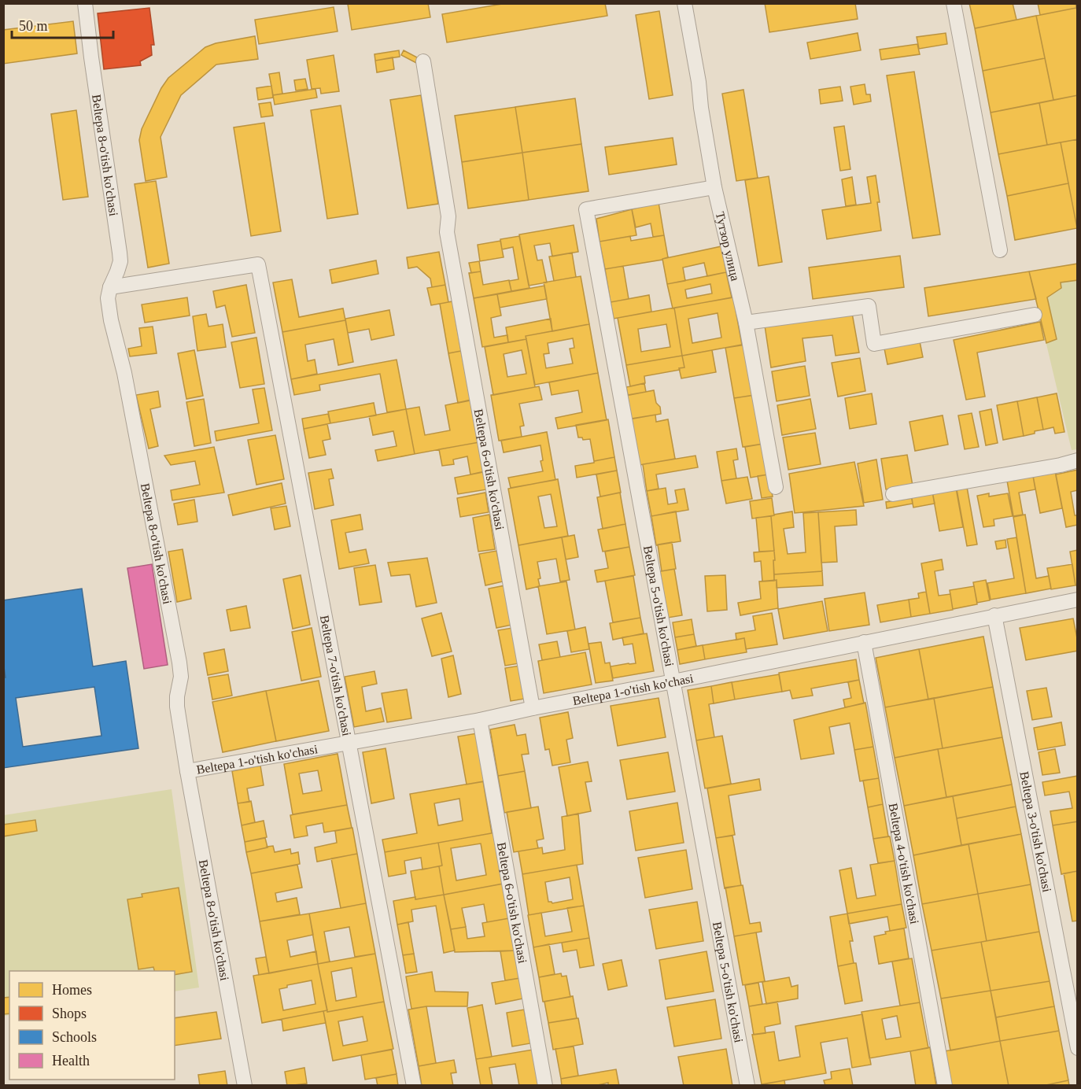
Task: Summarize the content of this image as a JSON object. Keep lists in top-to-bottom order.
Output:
{
  "streets": {
    "street": [
      "Beltepa 8-o'tish ko'chasi",
      "Тутзор улица",
      "Beltepa 6-o'tish ko'chasi",
      "Beltepa 5-o'tish ko'chasi",
      "Beltepa 7-o'tish ko'chasi",
      "Beltepa 1-o'tish ko'chasi",
      "Beltepa 3-o'tish ko'chasi",
      "Beltepa 4-o'tish ko'chasi"
    ]
  },
  "crossings": [
    ["Beltepa 8-o'tish ko'chasi", "Beltepa 7-o'tish ko'chasi"],
    ["Beltepa 8-o'tish ko'chasi", "Beltepa 1-o'tish ko'chasi"],
    ["Тутзор улица", "Beltepa 5-o'tish ko'chasi"],
    ["Beltepa 6-o'tish ko'chasi", "Beltepa 1-o'tish ko'chasi"],
    ["Beltepa 5-o'tish ko'chasi", "Beltepa 1-o'tish ko'chasi"],
    ["Beltepa 7-o'tish ko'chasi", "Beltepa 1-o'tish ko'chasi"],
    ["Beltepa 1-o'tish ko'chasi", "Beltepa 3-o'tish ko'chasi"],
    ["Beltepa 1-o'tish ko'chasi", "Beltepa 4-o'tish ko'chasi"]
  ],
  "legend": [
    "Homes",
    "Shops",
    "Schools",
    "Health"
  ],
  "scale_bar": "50 m"
}
